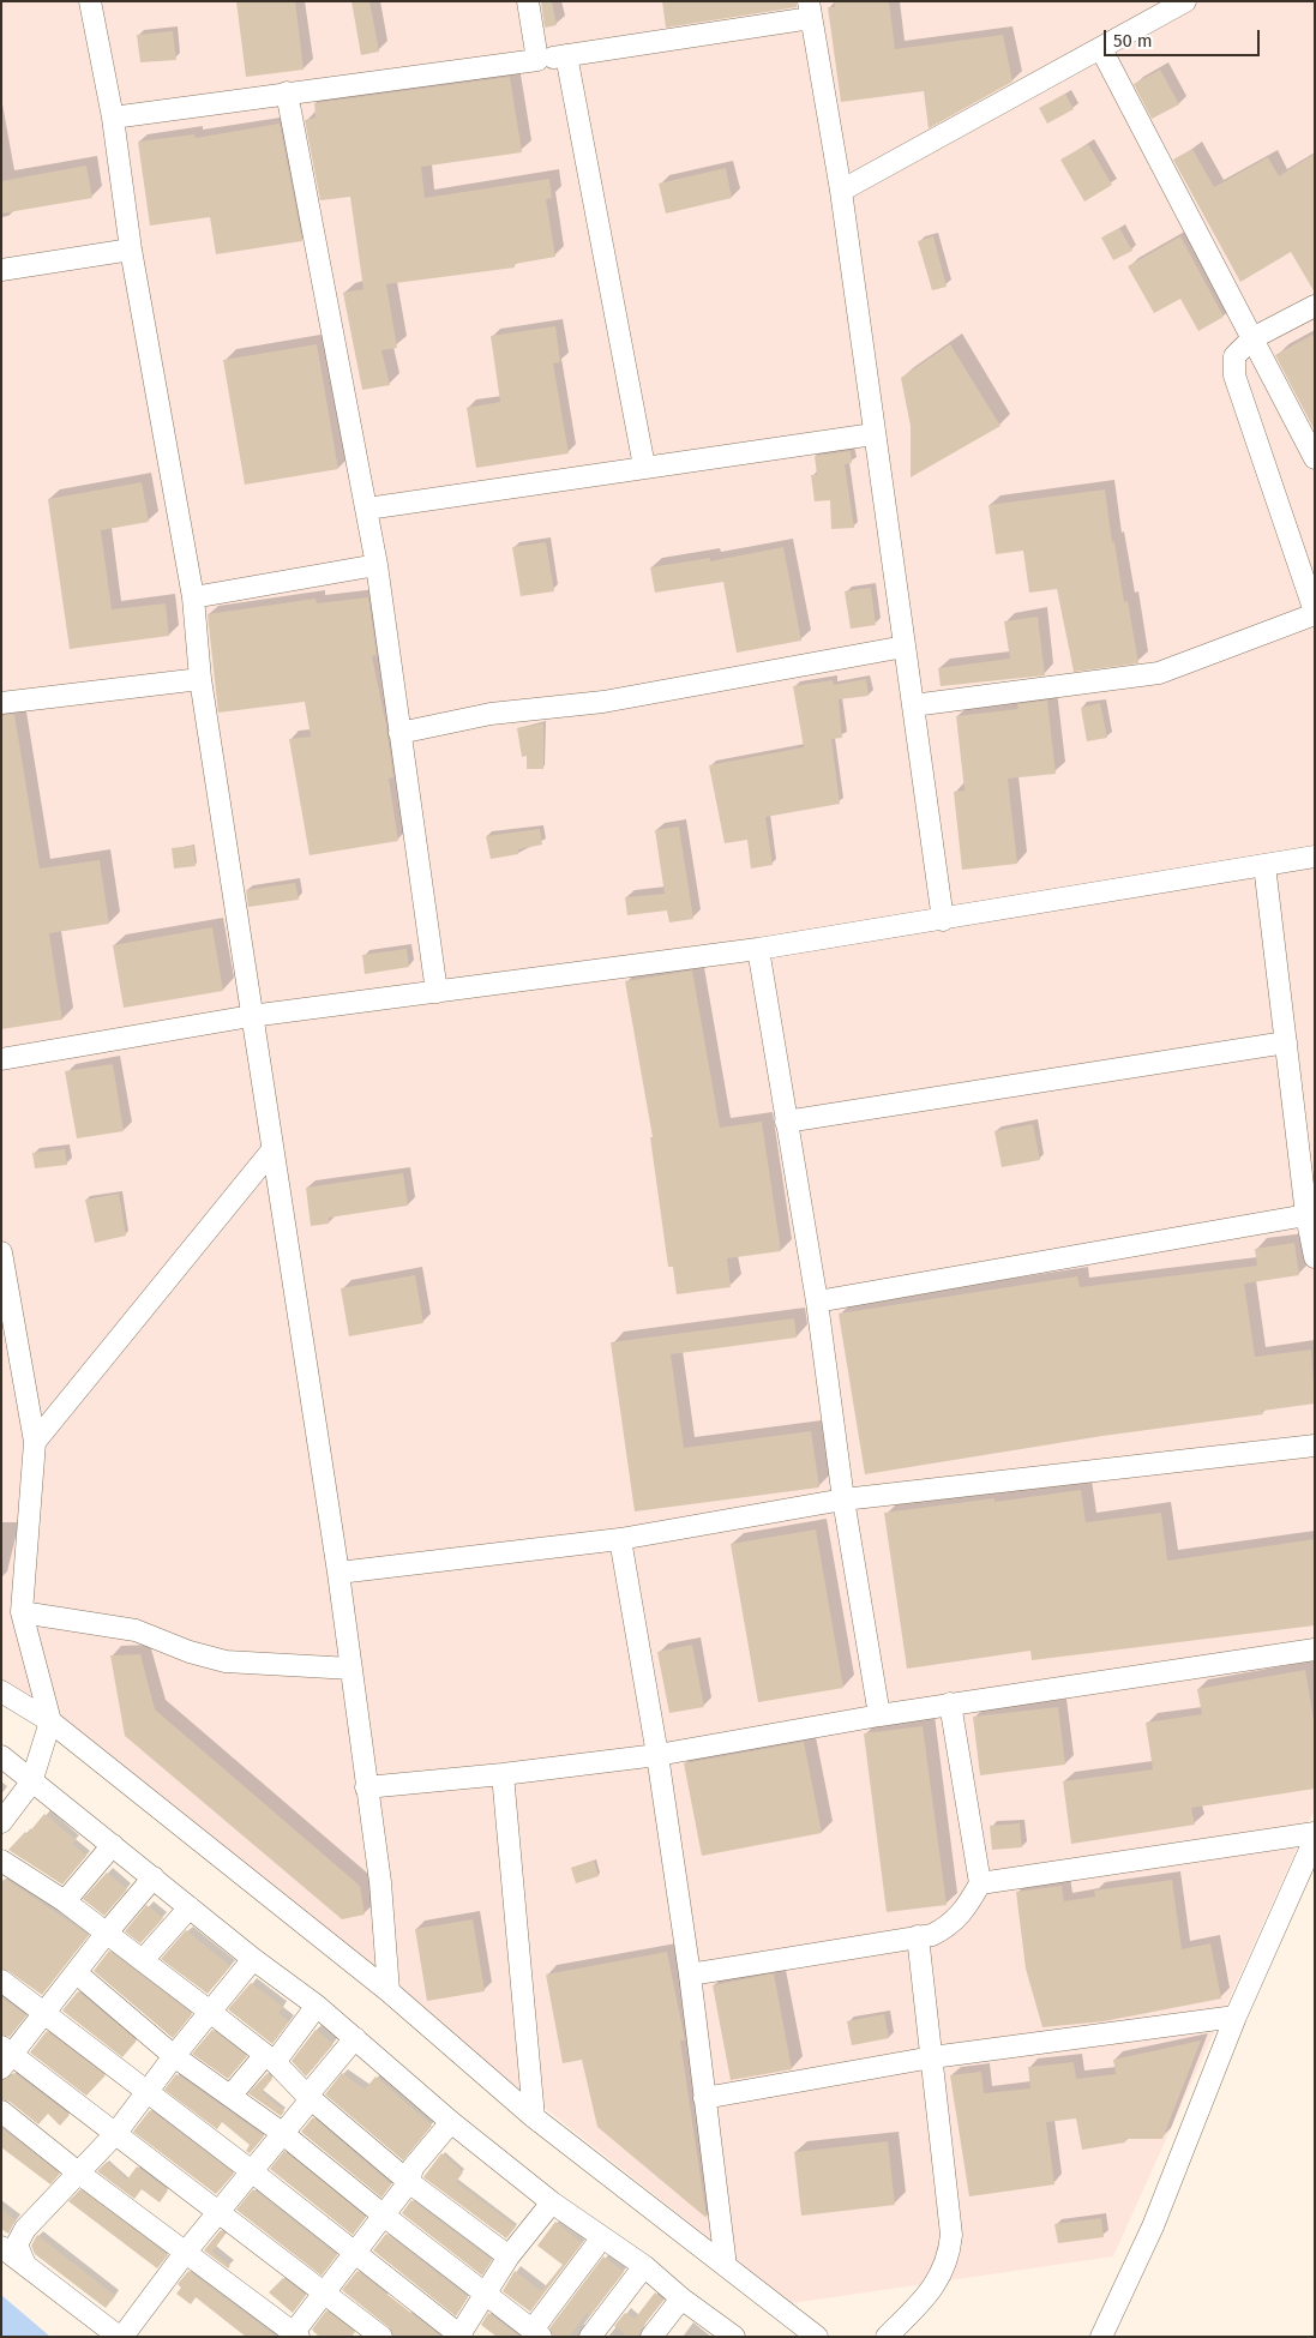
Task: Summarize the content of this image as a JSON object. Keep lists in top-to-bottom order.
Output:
{
  "scale_bar": "50 m"
}
